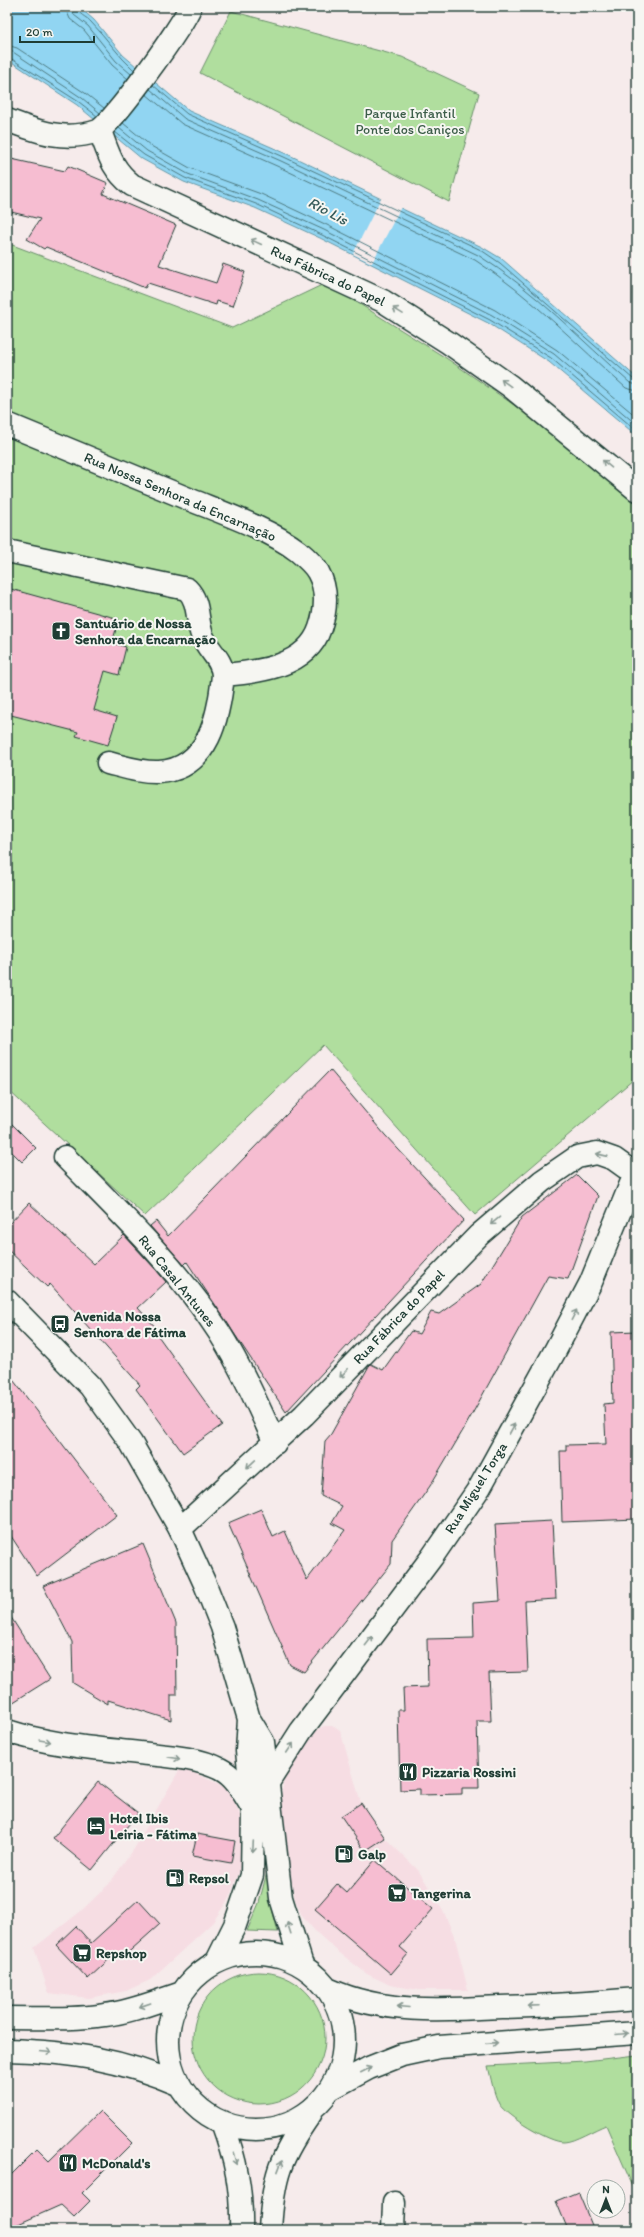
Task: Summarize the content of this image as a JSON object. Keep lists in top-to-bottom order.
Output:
{
  "streets": {
    "street": [
      "Rua Fábrica do Papel",
      "Rua Nossa Senhora da Encarnação",
      "Rua Casal Antunes",
      "Rua Miguel Torga"
    ]
  },
  "crossings": [
    ["Rua Fábrica do Papel", "Rua Casal Antunes"],
    ["Rua Fábrica do Papel", "Rua Miguel Torga"]
  ],
  "one_way": ["Rua Miguel Torga"],
  "water": ["Rio Lis"],
  "parks": ["Parque Infantil Ponte dos Caniços"],
  "places": {
    "church": ["Santuário de Nossa Senhora da Encarnação"],
    "bus stop": ["Avenida Nossa Senhora de Fátima"],
    "restaurant": ["Pizzaria Rossini", "McDonald's"],
    "hotel": ["Hotel Ibis Leiria - Fátima"],
    "fuel station": ["Galp", "Repsol"],
    "supermarket": ["Tangerina", "Repshop"]
  },
  "scale_bar": "20 m",
  "north": "top"
}
